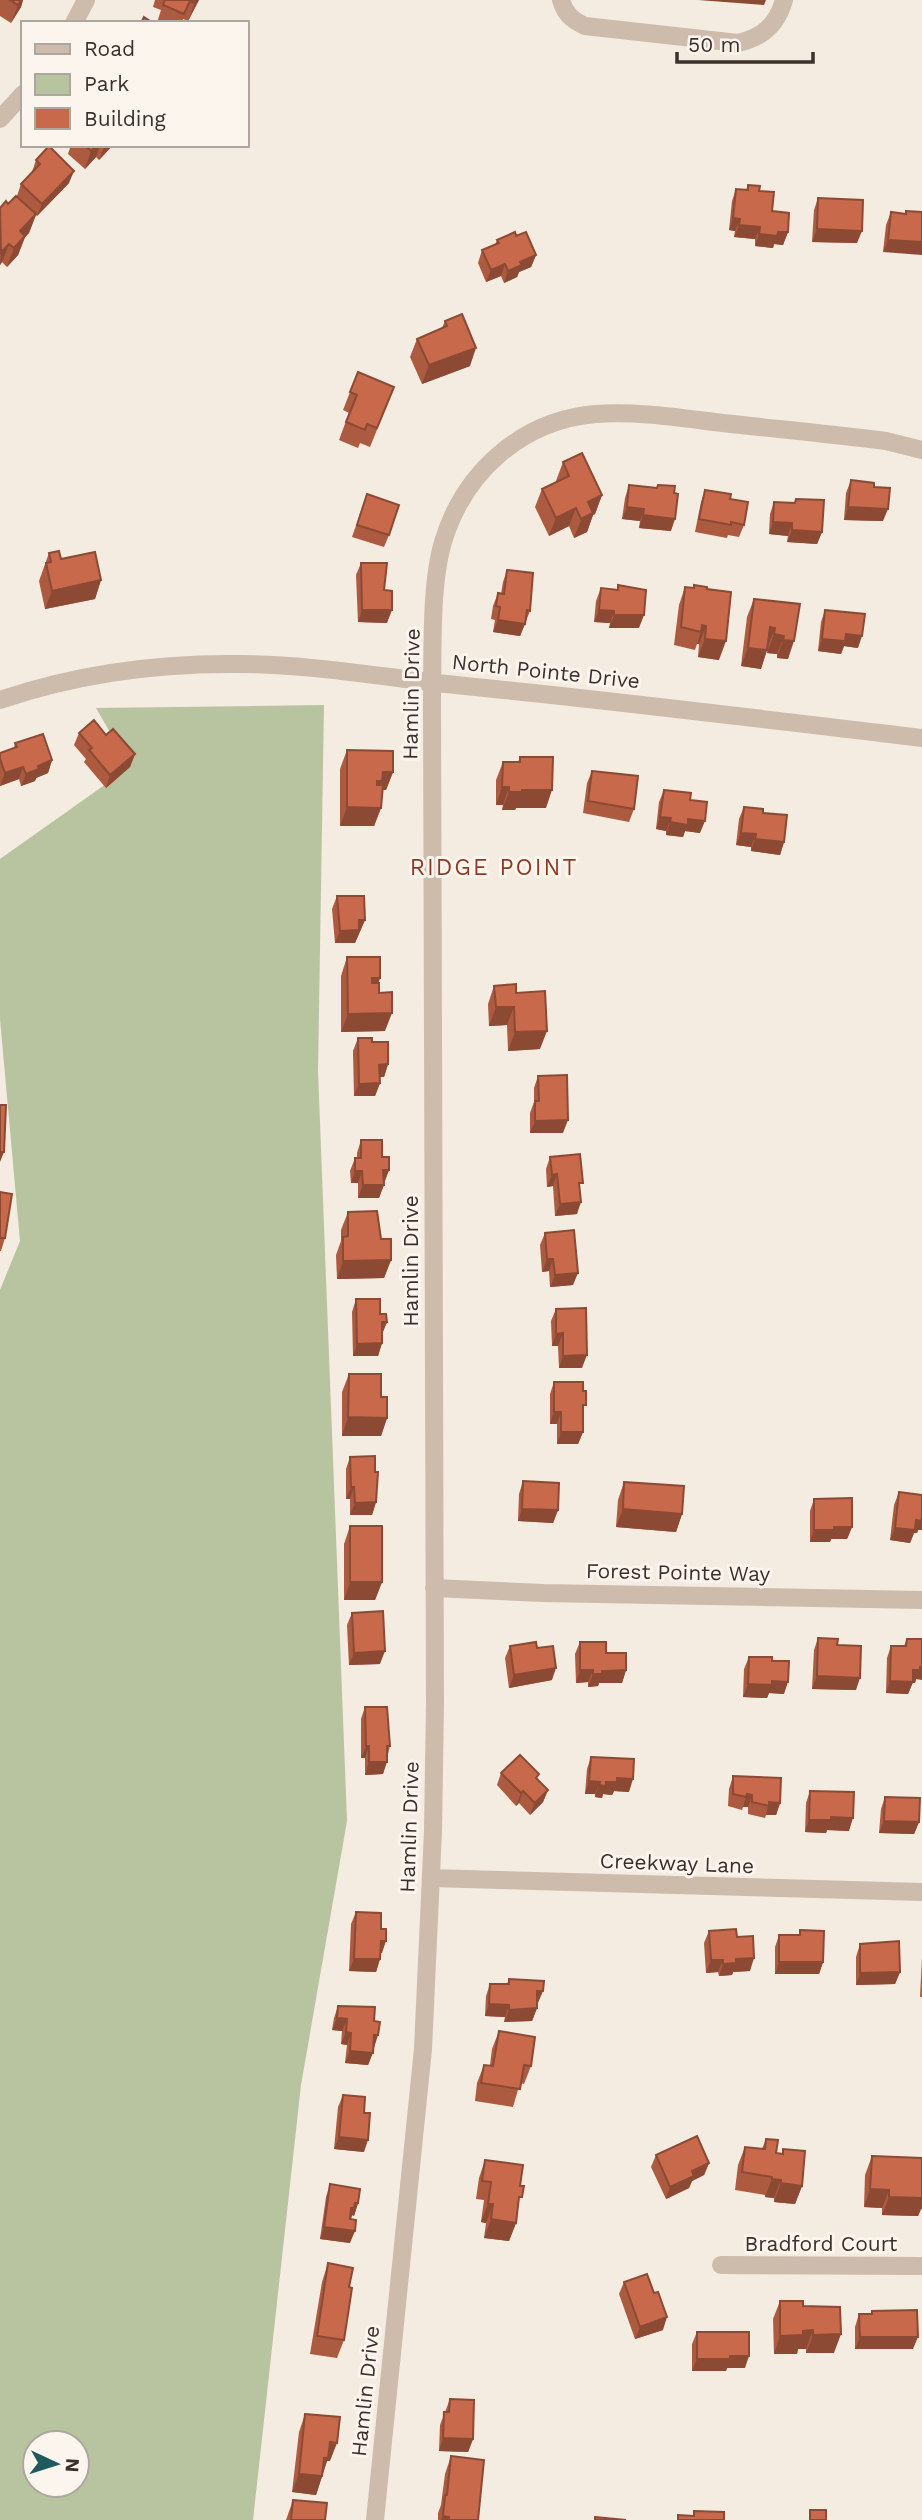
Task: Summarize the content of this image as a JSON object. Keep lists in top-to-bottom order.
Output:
{
  "streets": {
    "street": [
      "North Pointe Drive",
      "Hamlin Drive",
      "Forest Pointe Way",
      "Creekway Lane",
      "Bradford Court"
    ]
  },
  "crossings": [
    ["North Pointe Drive", "Hamlin Drive"],
    ["Hamlin Drive", "Forest Pointe Way"],
    ["Hamlin Drive", "Creekway Lane"]
  ],
  "districts": ["RIDGE POINT"],
  "legend": ["Road", "Park", "Building"],
  "scale_bar": "50 m",
  "north": "right"
}
